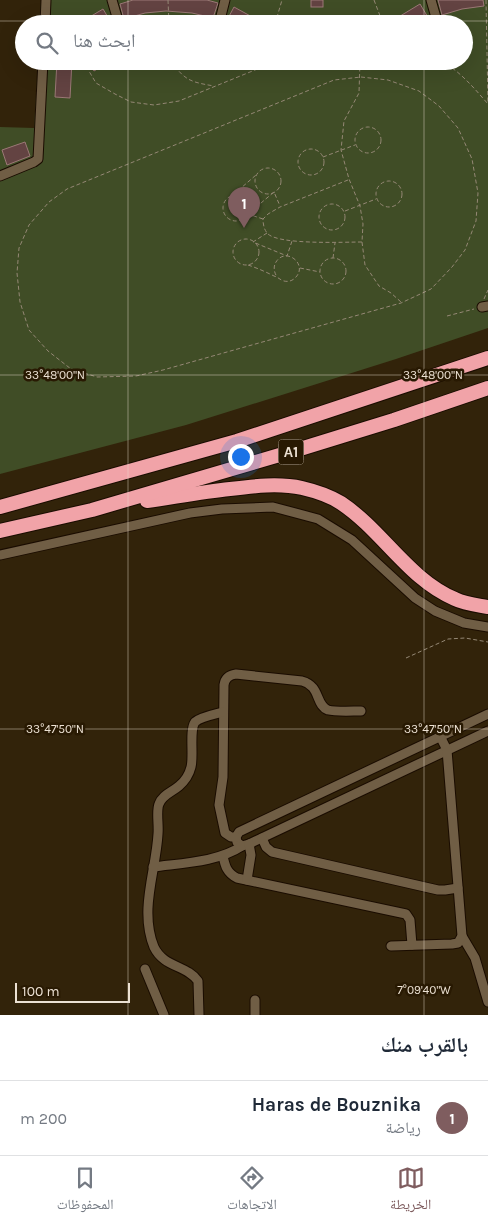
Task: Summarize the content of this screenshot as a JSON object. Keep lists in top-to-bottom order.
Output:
{
  "streets": {
    "highway": ["A1"]
  },
  "scale_bar": "100 m",
  "page": {
    "search": "ابحث هنا",
    "pins": "1",
    "scale": "100 m",
    "heading": "بالقرب منك",
    "list": [
      {
        "mark": "1",
        "name": "Haras de Bouznika",
        "note": "رياضة",
        "value": "200 m"
      }
    ],
    "nav": ["الخريطة", "الاتجاهات", "المحفوظات"]
  },
  "coordinates": ["33°48'00\"N", "33°47'50\"N", "7°09'40\"W"]
}
